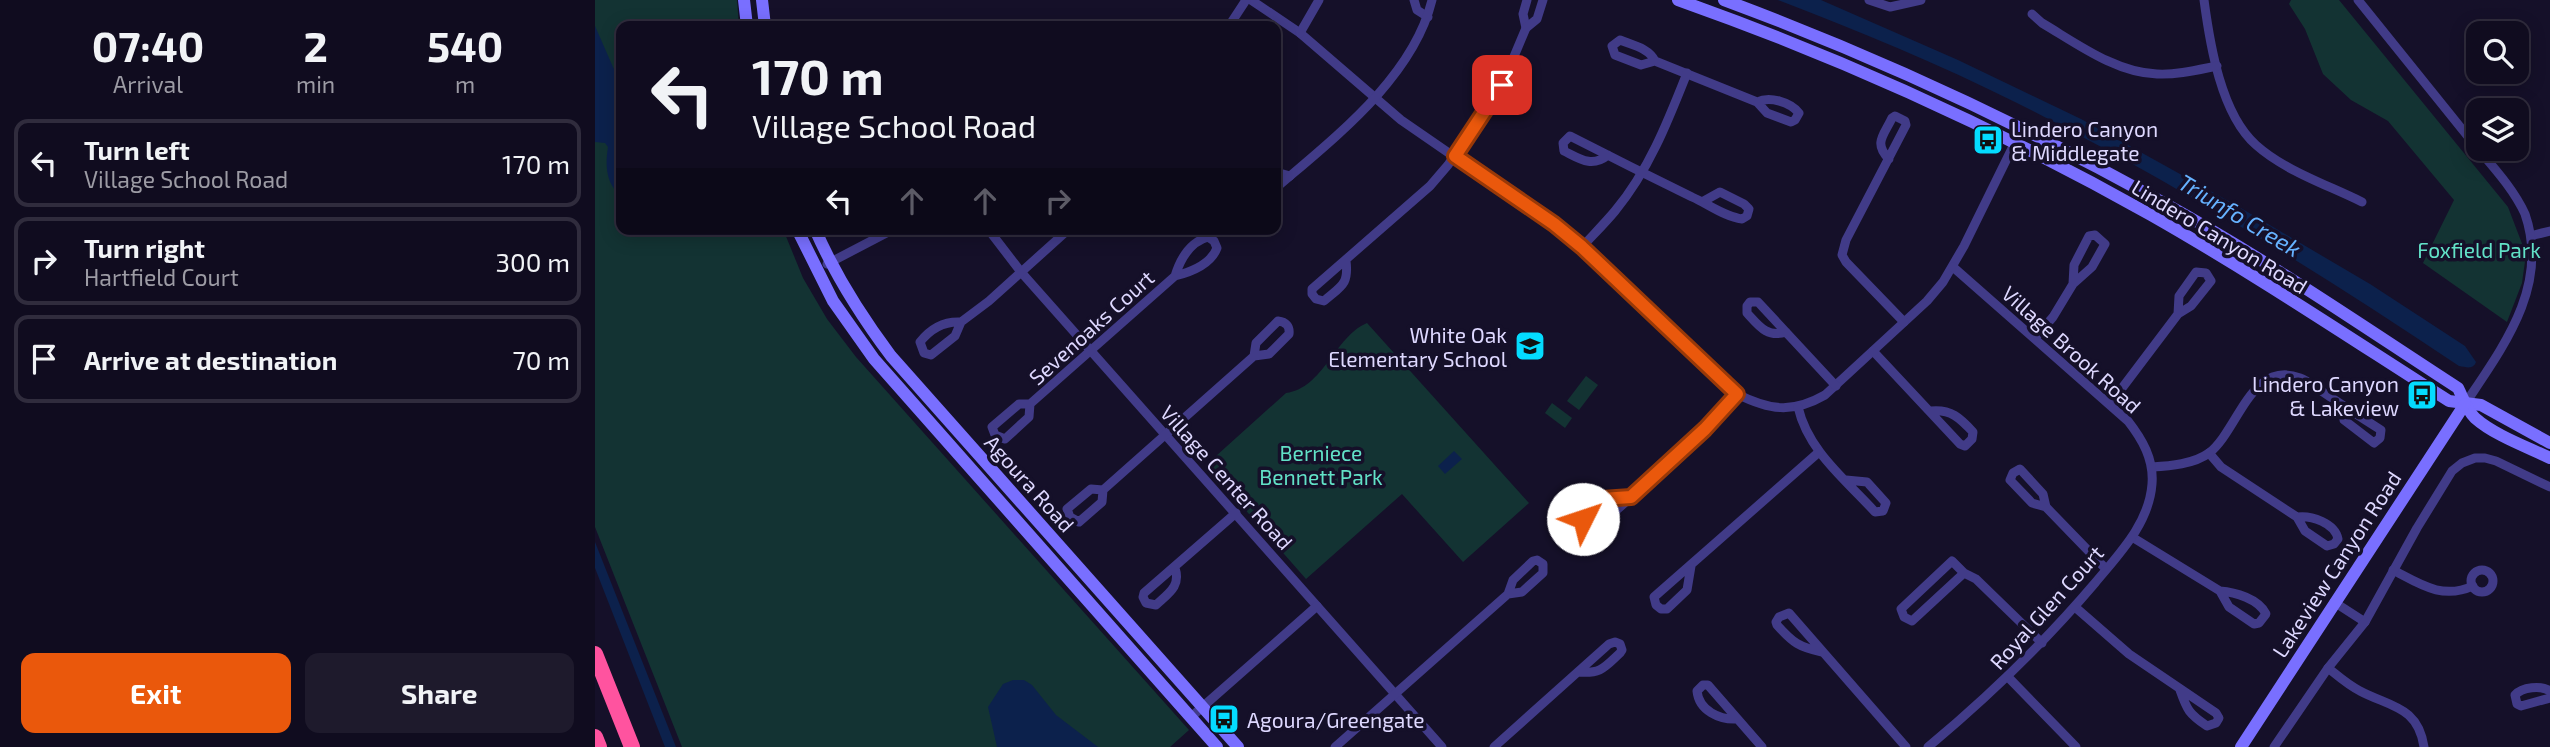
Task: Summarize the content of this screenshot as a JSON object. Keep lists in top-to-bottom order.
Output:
{
  "streets": {
    "street": [
      "Lindero Canyon Road",
      "Sevenoaks Court",
      "Village Brook Road",
      "Village Center Road",
      "Agoura Road",
      "Lakeview Canyon Road",
      "Royal Glen Court"
    ]
  },
  "crossings": [
    ["Lindero Canyon Road", "Lakeview Canyon Road"],
    ["Sevenoaks Court", "Village Center Road"],
    ["Village Brook Road", "Royal Glen Court"]
  ],
  "water": ["Triunfo Creek"],
  "parks": ["Foxfield Park", "Berniece Bennett Park"],
  "places": {
    "bus stop": ["Lindero Canyon & Middlegate", "Lindero Canyon & Lakeview", "Agoura/Greengate"],
    "school or university": ["White Oak Elementary School"]
  },
  "page": {
    "eta": [
      "07:40",
      "Arrival",
      "2",
      "min",
      "540",
      "m"
    ],
    "turn": ["170 m", "Village School Road"],
    "list": [
      {
        "name": "Turn left",
        "note": "Village School Road",
        "value": "170 m"
      },
      {
        "name": "Turn right",
        "note": "Hartfield Court",
        "value": "300 m"
      },
      {
        "name": "Arrive at destination",
        "value": "70 m"
      }
    ],
    "buttons": ["Exit", "Share"]
  }
}
